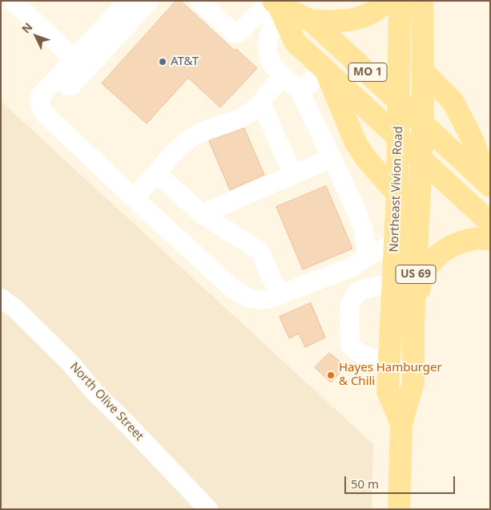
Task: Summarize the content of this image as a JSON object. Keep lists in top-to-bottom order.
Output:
{
  "streets": {
    "main road": ["MO 1", "Northeast Vivion Road", "US 69"],
    "street": ["North Olive Street"]
  },
  "crossings": [
    ["MO 1", "Northeast Vivion Road"]
  ],
  "places": ["AT&T", "Hayes Hamburger & Chili"],
  "scale_bar": "50 m",
  "north": "top left"
}
